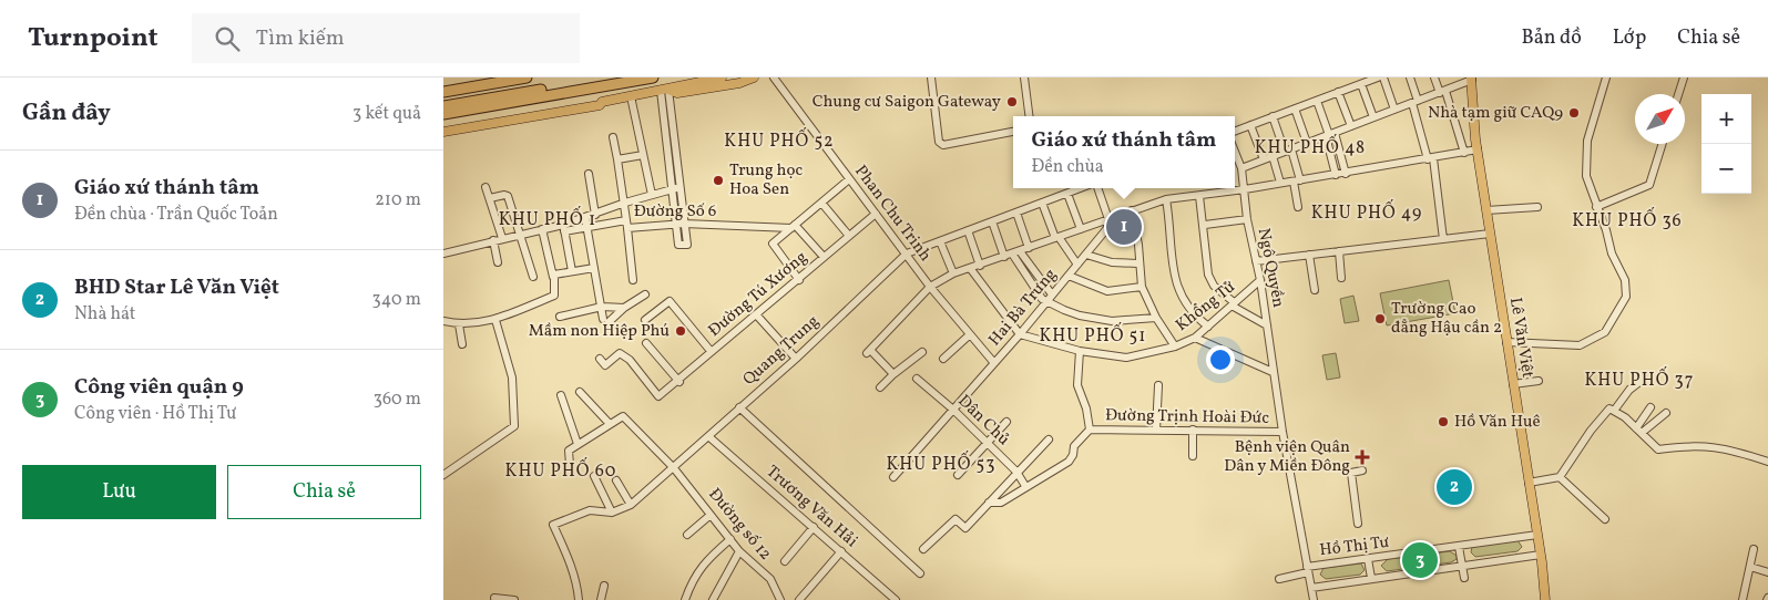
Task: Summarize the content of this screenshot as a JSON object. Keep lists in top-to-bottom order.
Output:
{
  "streets": {
    "main road": ["Lê Văn Việt"],
    "street": [
      "Đường Số 6",
      "Phan Chu Trinh",
      "Ngô Quyền",
      "Đường Tú Xương",
      "Khổng Tử",
      "Hai Bà Trưng",
      "Quang Trung",
      "Đường Trịnh Hoài Đức",
      "Dân Chủ",
      "Trương Văn Hải",
      "Đường số 12",
      "Hồ Thị Tư"
    ]
  },
  "crossings": [
    ["Phan Chu Trinh", "Đường Tú Xương"],
    ["Phan Chu Trinh", "Hai Bà Trưng"],
    ["Phan Chu Trinh", "Quang Trung"],
    ["Ngô Quyền", "Khổng Tử"],
    ["Ngô Quyền", "Đường Trịnh Hoài Đức"],
    ["Ngô Quyền", "Hồ Thị Tư"],
    ["Khổng Tử", "Hai Bà Trưng"],
    ["Hai Bà Trưng", "Dân Chủ"],
    ["Lê Văn Việt", "Hồ Thị Tư"],
    ["Quang Trung", "Trương Văn Hải"],
    ["Quang Trung", "Đường số 12"],
    ["Đường Trịnh Hoài Đức", "Dân Chủ"]
  ],
  "districts": [
    "KHU PHỐ 52",
    "KHU PHỐ 48",
    "KHU PHỐ 49",
    "KHU PHỐ 1",
    "KHU PHỐ 36",
    "KHU PHỐ 51",
    "KHU PHỐ 37",
    "KHU PHỐ 53",
    "KHU PHỐ 60"
  ],
  "places": {
    "other": [
      "Chung cư Saigon Gateway",
      "Nhà tạm giữ CAQ9",
      "Trung học Hoa Sen",
      "Trường Cao đẳng Hậu cần 2",
      "Mầm non Hiệp Phú",
      "Hồ Văn Huê"
    ],
    "health": ["Bệnh viện Quân Dân y Miền Đông"]
  },
  "north": "top right",
  "page": {
    "header": "Turnpoint",
    "search": "Tìm kiếm",
    "nav": ["Bản đồ", "Lớp", "Chia sẻ"],
    "heading": ["Gần đây", "3 kết quả"],
    "map_buttons": ["+", "−"],
    "popup": ["Giáo xứ thánh tâm", "Đền chùa"],
    "list": [
      {
        "mark": "1",
        "name": "Giáo xứ thánh tâm",
        "note": "Đền chùa · Trần Quốc Toản",
        "value": "210 m"
      },
      {
        "mark": "2",
        "name": "BHD Star Lê Văn Việt",
        "note": "Nhà hát",
        "value": "340 m"
      },
      {
        "mark": "3",
        "name": "Công viên quận 9",
        "note": "Công viên · Hồ Thị Tư",
        "value": "360 m"
      }
    ],
    "pins": ["1", "2", "3"],
    "buttons": ["Lưu", "Chia sẻ"]
  }
}
